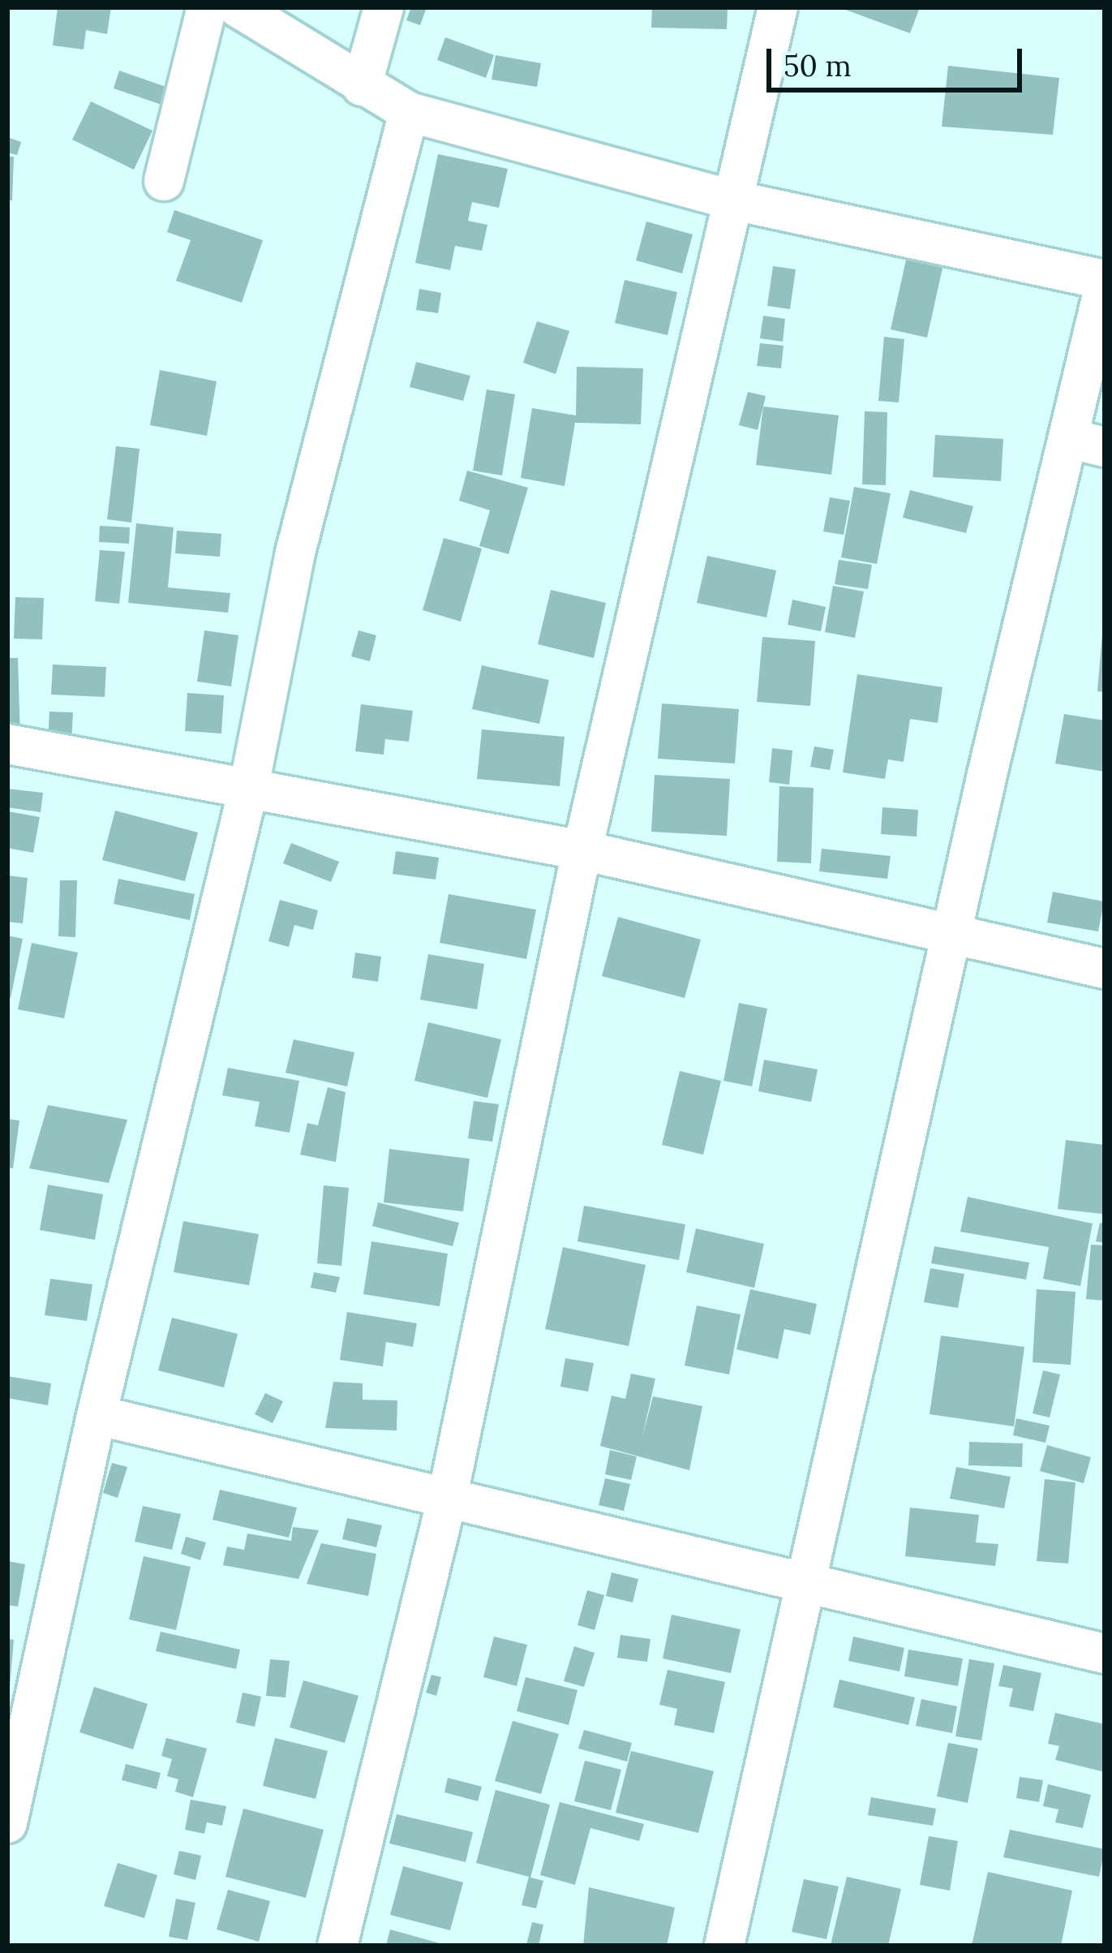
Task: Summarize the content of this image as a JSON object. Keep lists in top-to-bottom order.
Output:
{
  "scale_bar": "50 m"
}
